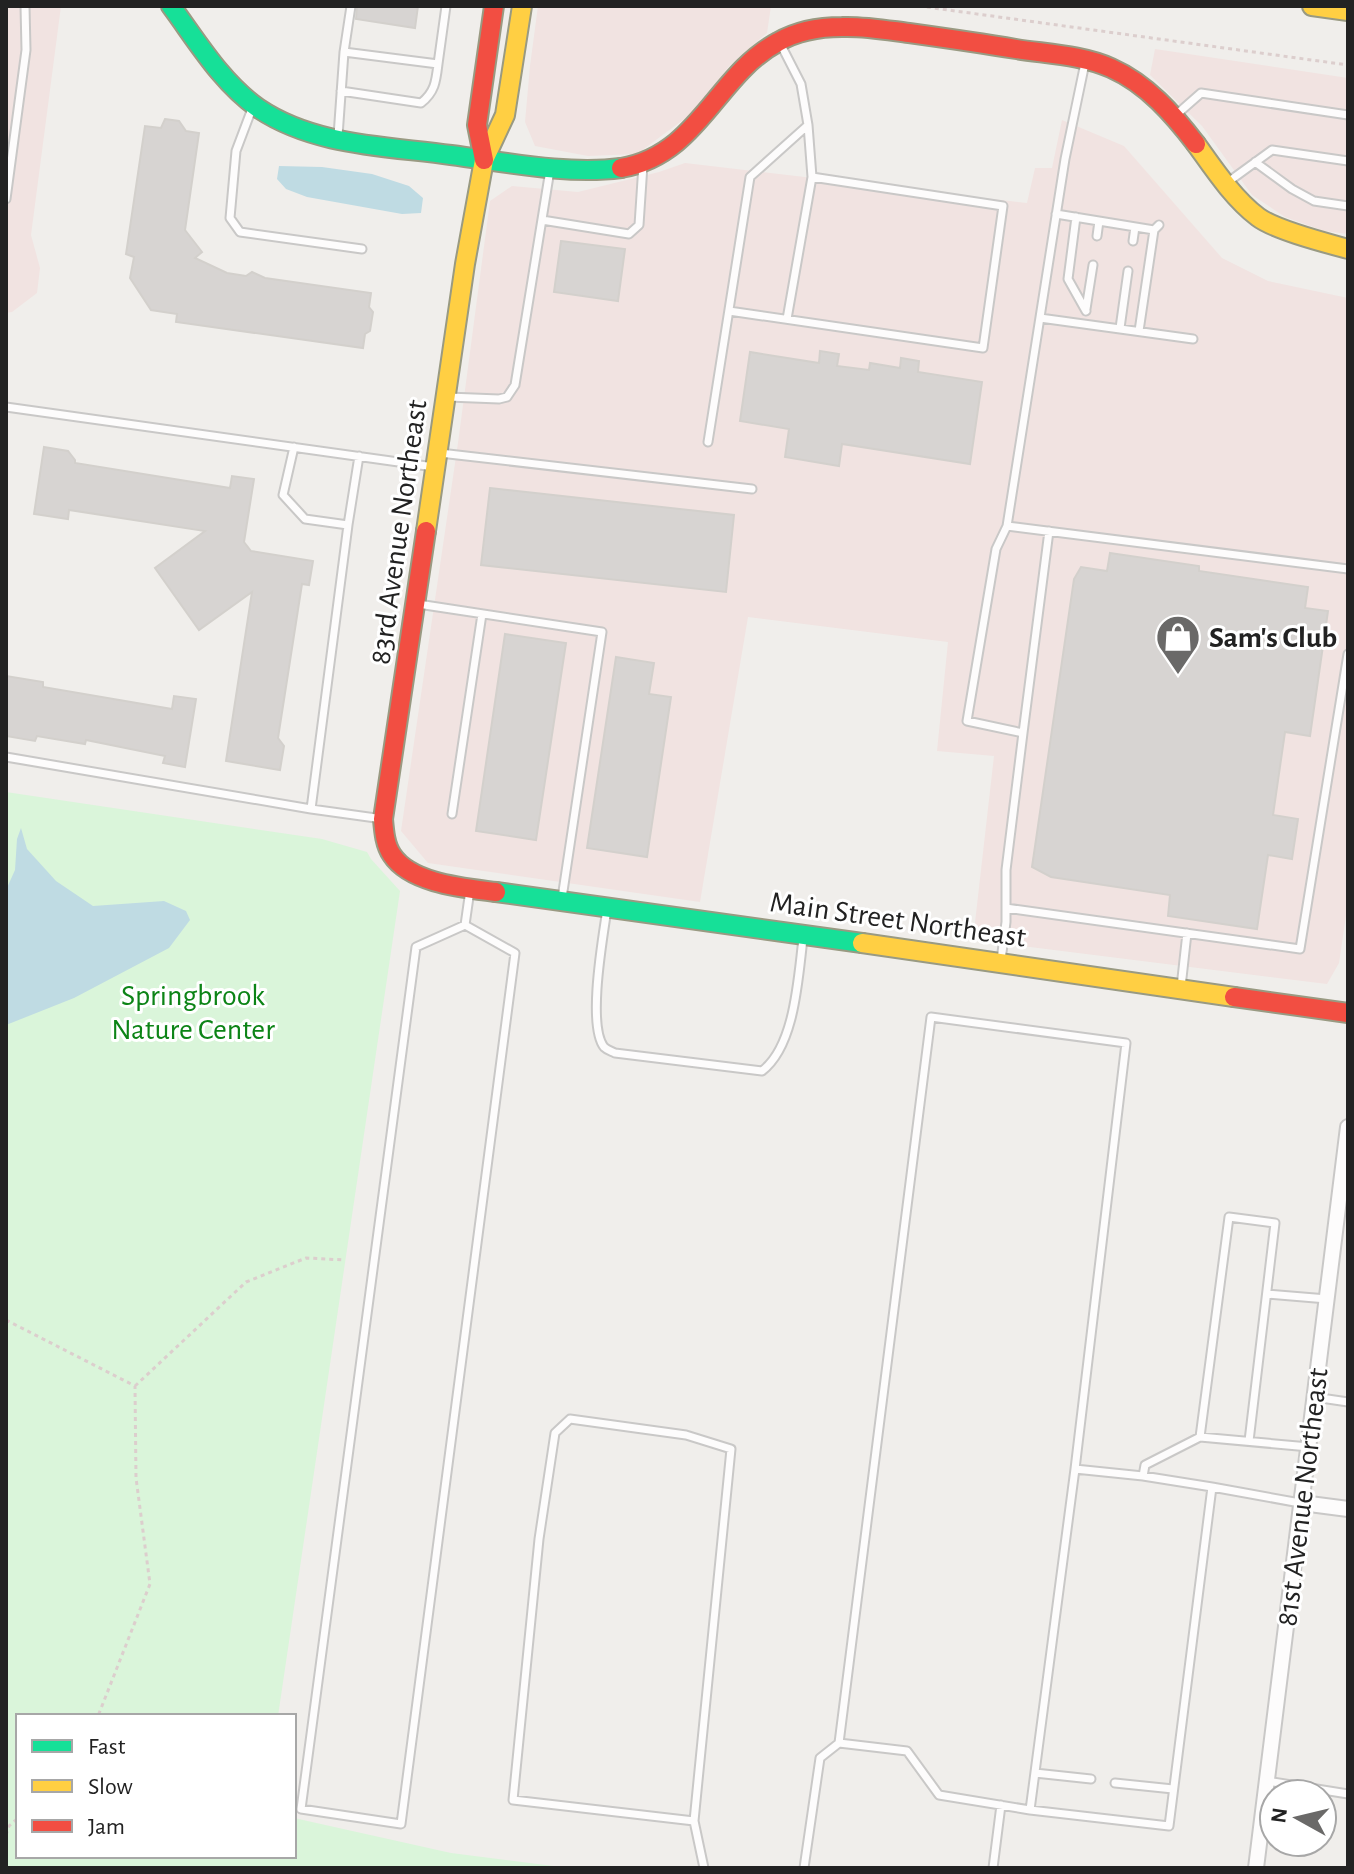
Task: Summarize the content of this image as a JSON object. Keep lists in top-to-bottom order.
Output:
{
  "streets": {
    "street": ["83rd Avenue Northeast", "Main Street Northeast", "81st Avenue Northeast"]
  },
  "crossings": [
    ["83rd Avenue Northeast", "Main Street Northeast"]
  ],
  "parks": ["Springbrook Nature Center"],
  "places": {
    "shop": ["Sam's Club"]
  },
  "legend": ["Fast", "Slow", "Jam"],
  "north": "left"
}
